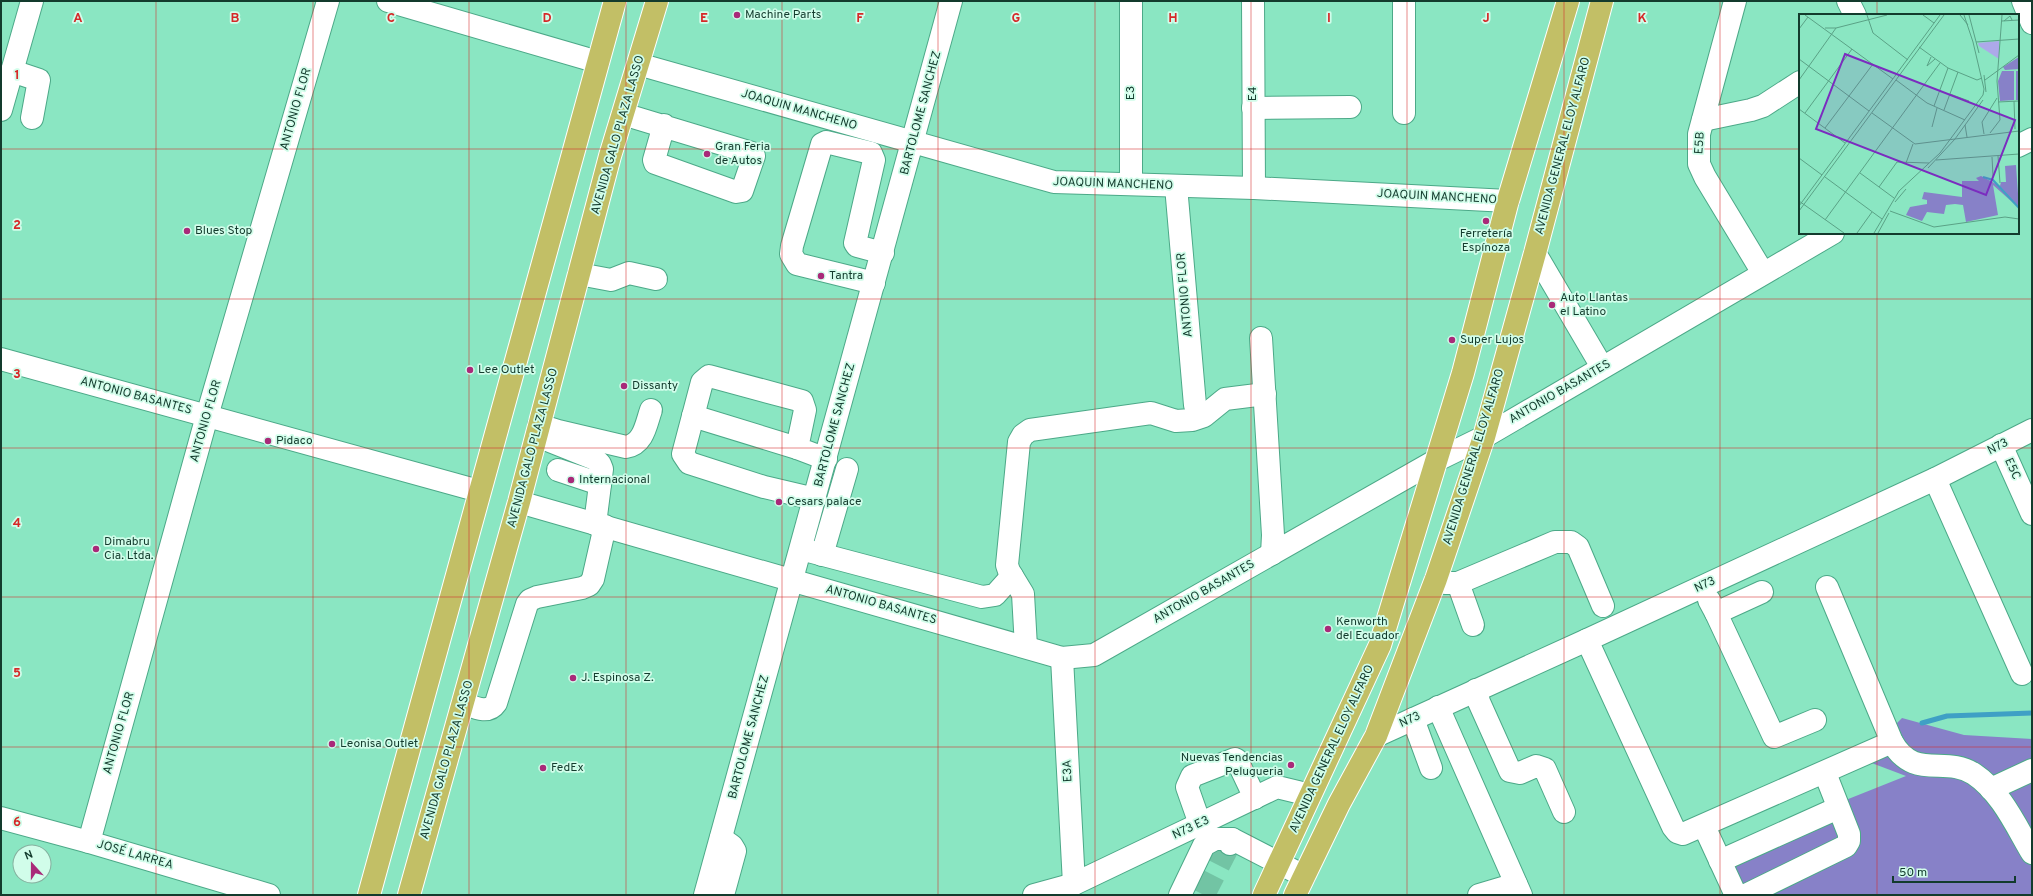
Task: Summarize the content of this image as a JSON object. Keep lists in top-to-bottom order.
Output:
{
  "streets": {
    "main road": ["AVENIDA GALO PLAZA LASSO", "AVENIDA GENERAL ELOY ALFARO"],
    "street": [
      "E3",
      "E4",
      "ANTONIO FLOR",
      "JOAQUIN MANCHENO",
      "BARTOLOME SANCHEZ",
      "E5B",
      "ANTONIO BASANTES",
      "N73",
      "E5C",
      "E3A",
      "N73 E3",
      "JOSÉ LARREA"
    ]
  },
  "crossings": [
    ["E3", "JOAQUIN MANCHENO"],
    ["E4", "JOAQUIN MANCHENO"],
    ["ANTONIO FLOR", "JOAQUIN MANCHENO"],
    ["ANTONIO FLOR", "ANTONIO BASANTES"],
    ["ANTONIO FLOR", "JOSÉ LARREA"],
    ["JOAQUIN MANCHENO", "BARTOLOME SANCHEZ"],
    ["JOAQUIN MANCHENO", "AVENIDA GALO PLAZA LASSO"],
    ["JOAQUIN MANCHENO", "AVENIDA GENERAL ELOY ALFARO"],
    ["BARTOLOME SANCHEZ", "ANTONIO BASANTES"],
    ["AVENIDA GALO PLAZA LASSO", "ANTONIO BASANTES"],
    ["E5B", "ANTONIO BASANTES"],
    ["AVENIDA GENERAL ELOY ALFARO", "ANTONIO BASANTES"],
    ["AVENIDA GENERAL ELOY ALFARO", "N73"],
    ["AVENIDA GENERAL ELOY ALFARO", "N73 E3"],
    ["ANTONIO BASANTES", "E3A"],
    ["N73", "E5C"],
    ["E3A", "N73 E3"]
  ],
  "places": [
    "Machine Parts",
    "Gran Feria de Autos",
    "Ferretería Espínoza",
    "Blues Stop",
    "Tantra",
    "Auto Llantas el Latino",
    "Super Lujos",
    "Lee Outlet",
    "Dissanty",
    "Pidaco",
    "Internacional",
    "Cesars palace",
    "Dimabru Cia. Ltda.",
    "Kenworth del Ecuador",
    "J. Espinosa Z.",
    "Leonisa Outlet",
    "Nuevas Tendencias Pelugueria",
    "FedEx"
  ],
  "scale_bar": "50 m",
  "north": "top",
  "grid": {
    "columns": [
      "A",
      "B",
      "C",
      "D",
      "E",
      "F",
      "G",
      "H",
      "I",
      "J",
      "K"
    ],
    "rows": [
      "1",
      "2",
      "3",
      "4",
      "5",
      "6"
    ]
  }
}
